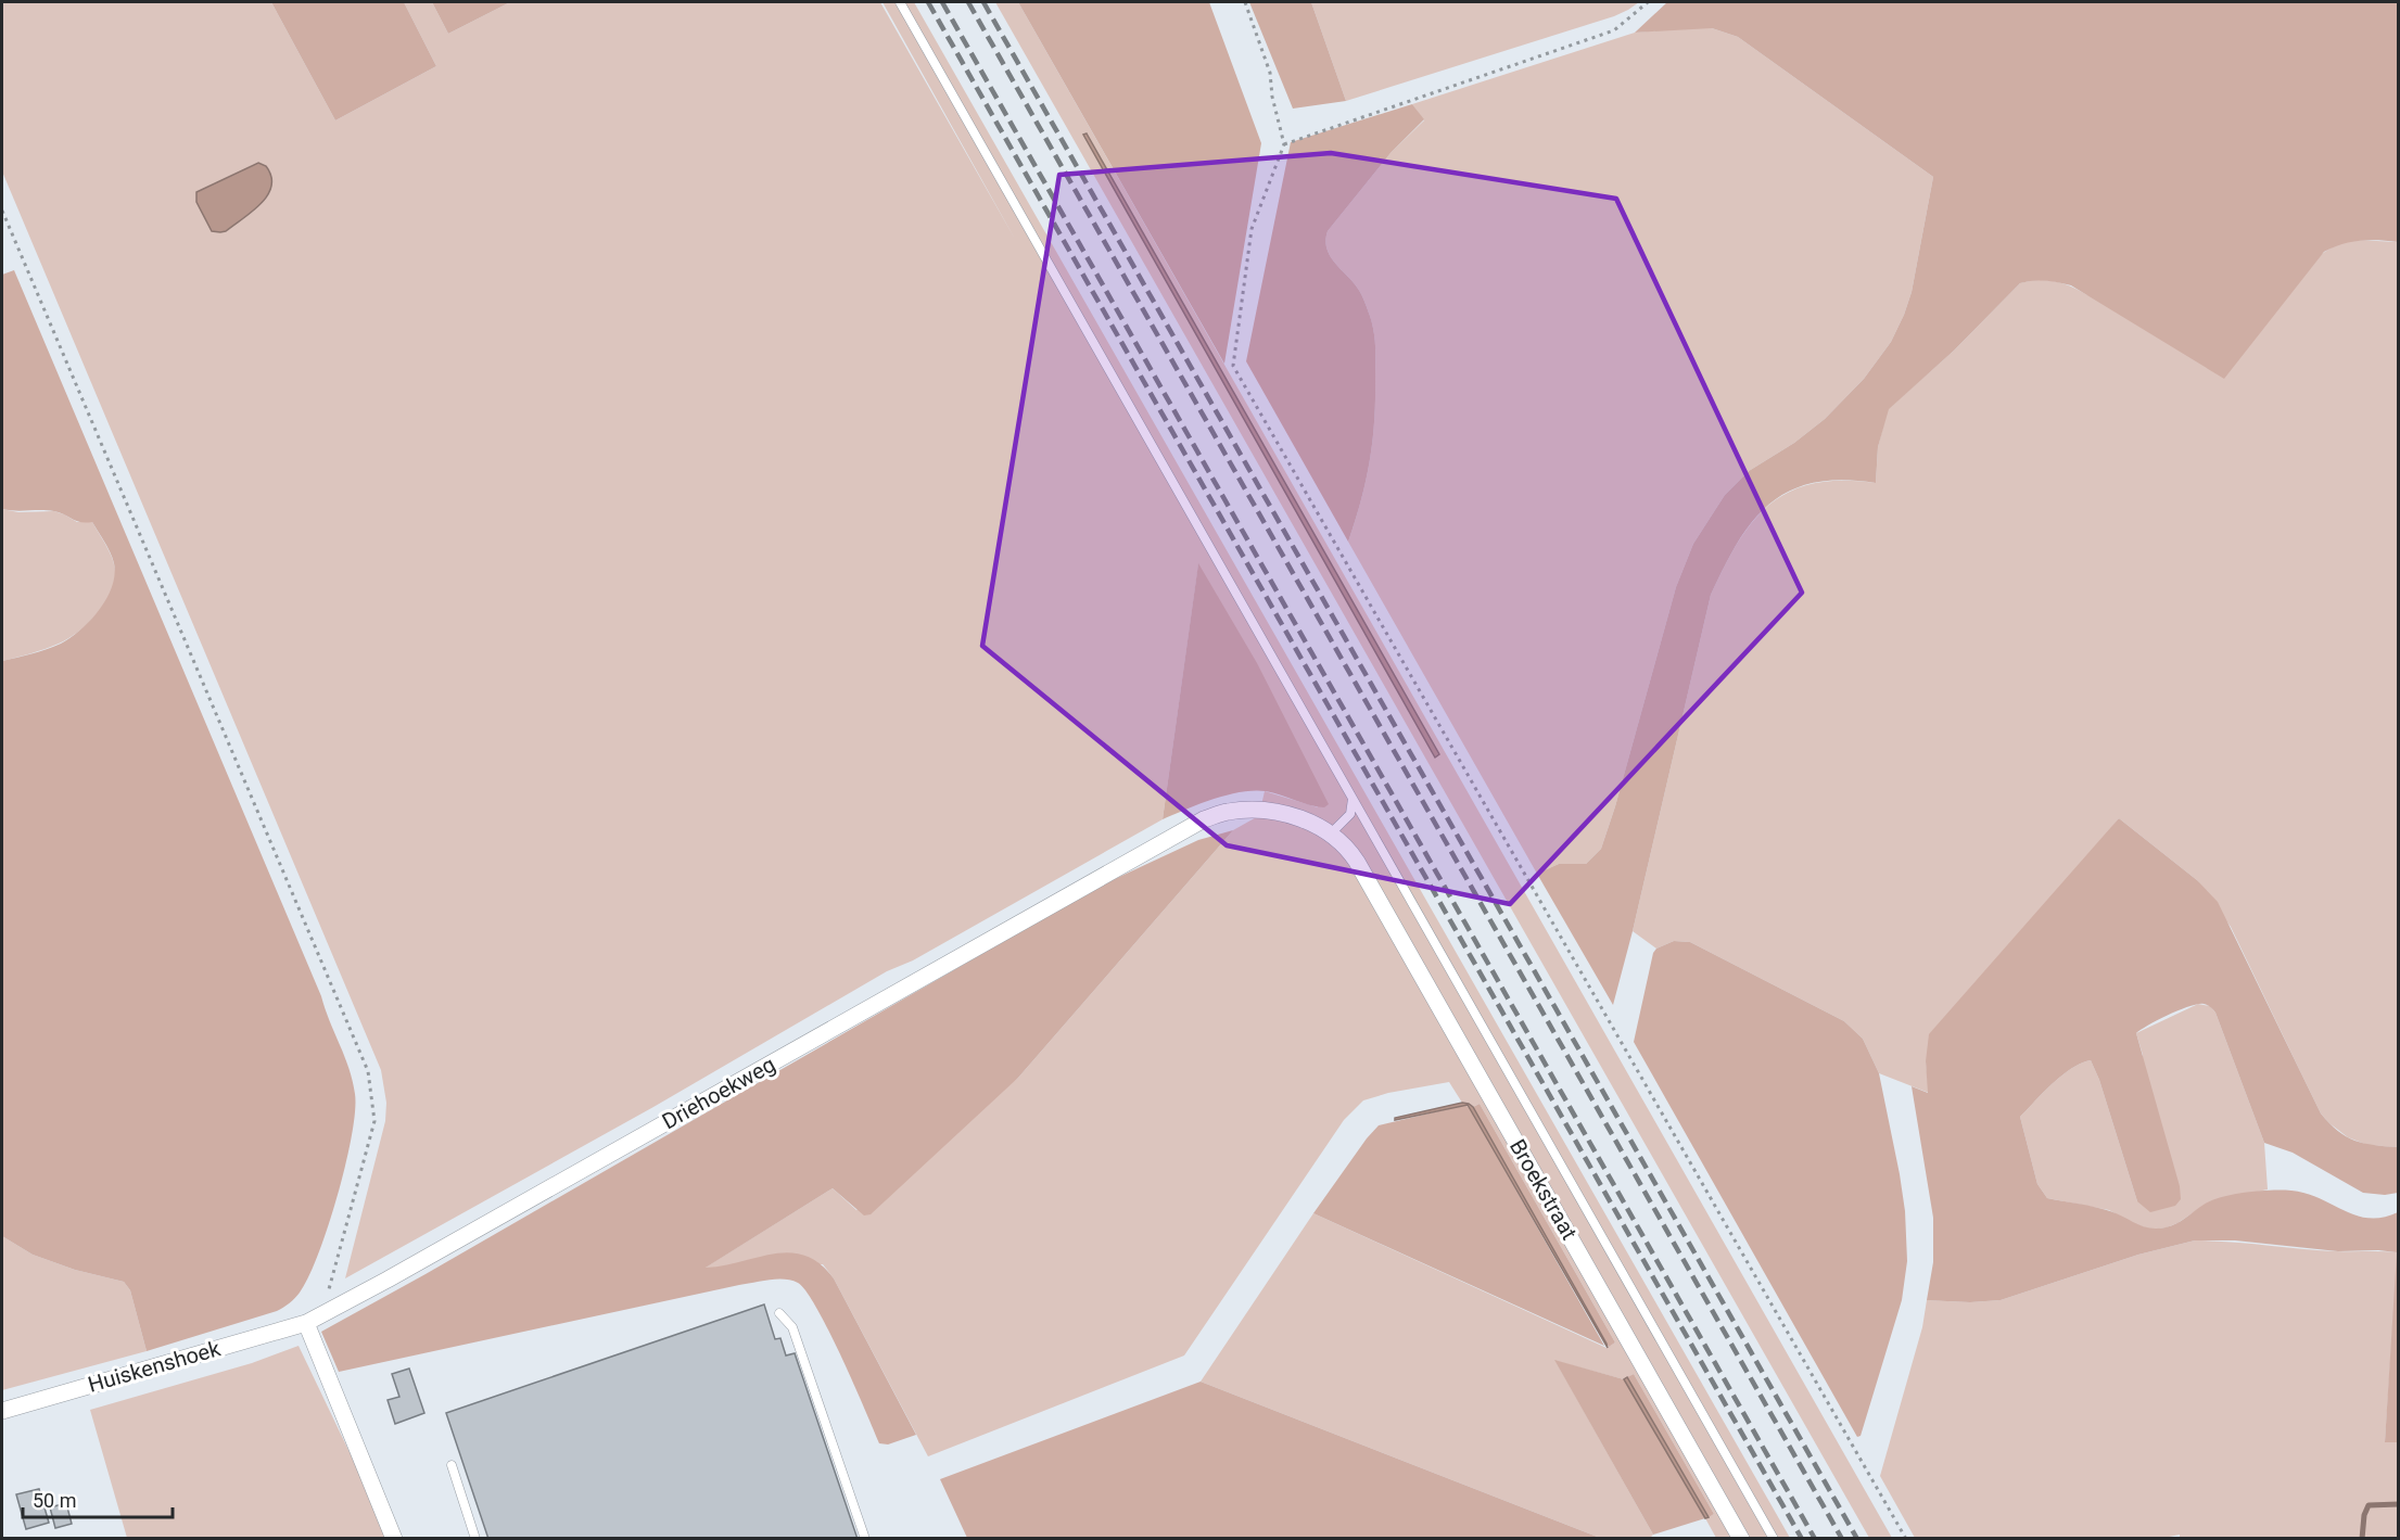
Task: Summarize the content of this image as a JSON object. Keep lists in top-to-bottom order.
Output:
{
  "streets": {
    "street": ["Driehoekweg", "Broekstraat", "Huiskenshoek"]
  },
  "crossings": [
    ["Driehoekweg", "Broekstraat"],
    ["Driehoekweg", "Huiskenshoek"]
  ],
  "scale_bar": "50 m"
}
